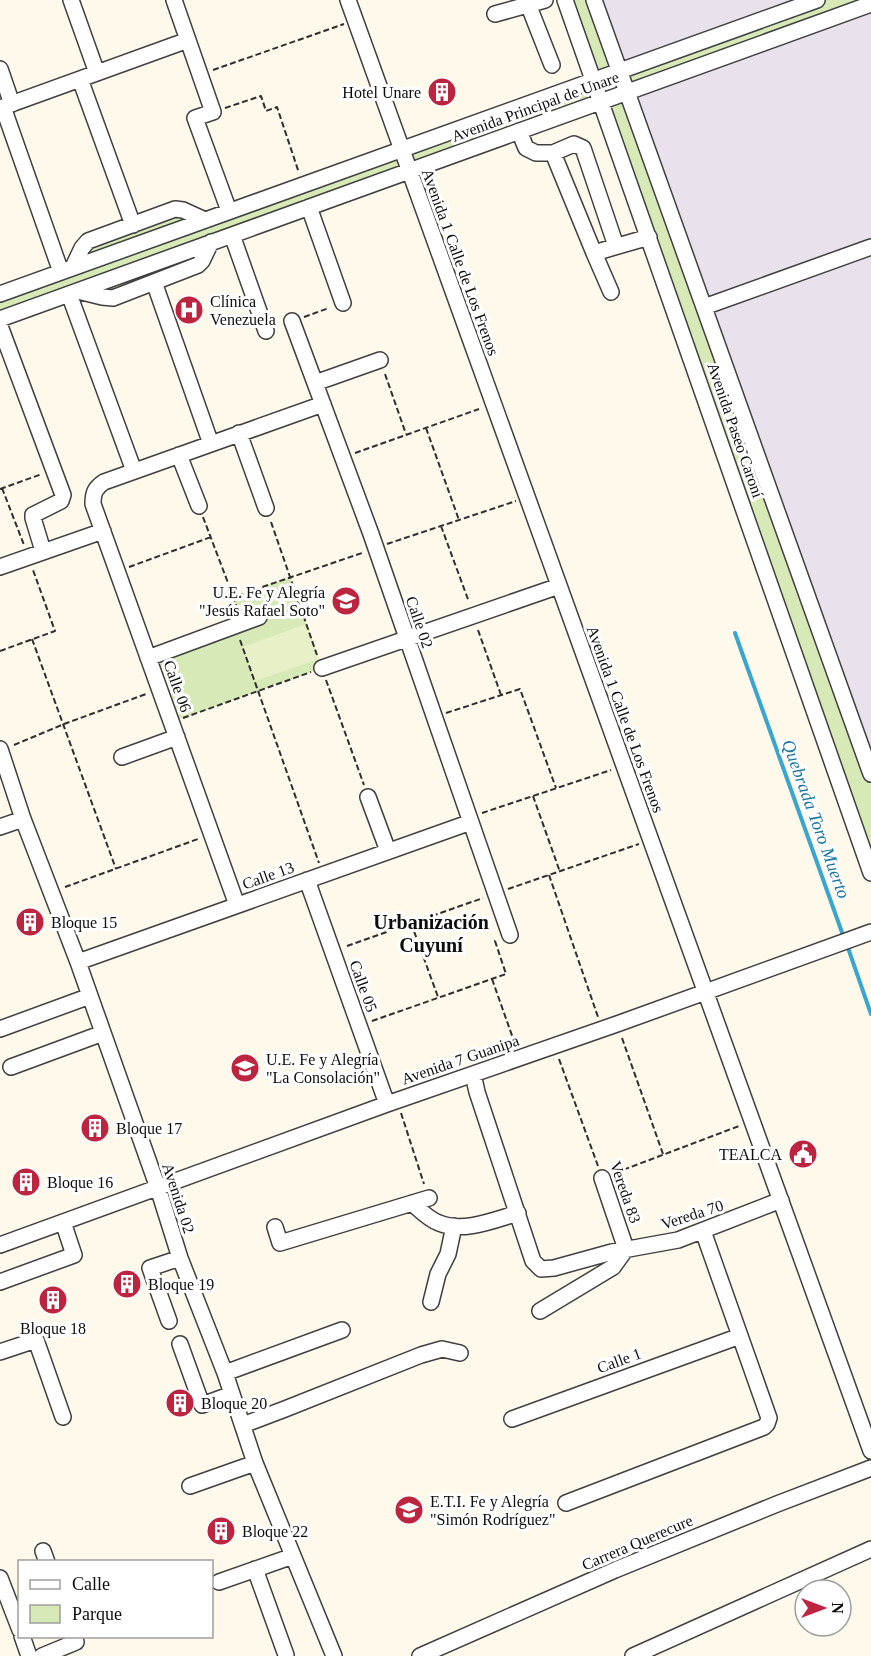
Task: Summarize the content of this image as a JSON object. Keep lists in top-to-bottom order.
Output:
{
  "streets": {
    "street": [
      "Avenida Principal de Unare",
      "Avenida 1 Calle de Los Frenos",
      "Avenida Paseo Caroní",
      "Calle 02",
      "Calle 06",
      "Calle 13",
      "Calle 05",
      "Avenida 7 Guanipa",
      "Vereda 83",
      "Avenida 02",
      "Vereda 70",
      "Calle 1",
      "Carrera Querecure"
    ]
  },
  "crossings": [
    ["Avenida Principal de Unare", "Avenida 1 Calle de Los Frenos"],
    ["Avenida Principal de Unare", "Avenida Paseo Caroní"],
    ["Avenida 1 Calle de Los Frenos", "Avenida 7 Guanipa"],
    ["Avenida 1 Calle de Los Frenos", "Vereda 70"],
    ["Calle 02", "Calle 13"],
    ["Calle 06", "Calle 13"],
    ["Calle 13", "Calle 05"],
    ["Calle 13", "Avenida 02"],
    ["Calle 05", "Avenida 7 Guanipa"],
    ["Avenida 7 Guanipa", "Vereda 83"],
    ["Avenida 7 Guanipa", "Avenida 02"],
    ["Vereda 83", "Vereda 70"]
  ],
  "districts": ["Urbanización Cuyuní"],
  "water": ["Quebrada Toro Muerto"],
  "places": {
    "building": [
      "Hotel Unare",
      "Bloque 15",
      "Bloque 17",
      "Bloque 16",
      "Bloque 19",
      "Bloque 18",
      "Bloque 20",
      "Bloque 22"
    ],
    "hospital": ["Clínica Venezuela"],
    "school or university": ["U.E. Fe y Alegría \"Jesús Rafael Soto\"", "U.E. Fe y Alegría \"La Consolación\"", "E.T.I. Fe y Alegría \"Simón Rodríguez\""],
    "public building": ["TEALCA"]
  },
  "legend": ["Calle", "Parque"],
  "north": "right"
}
